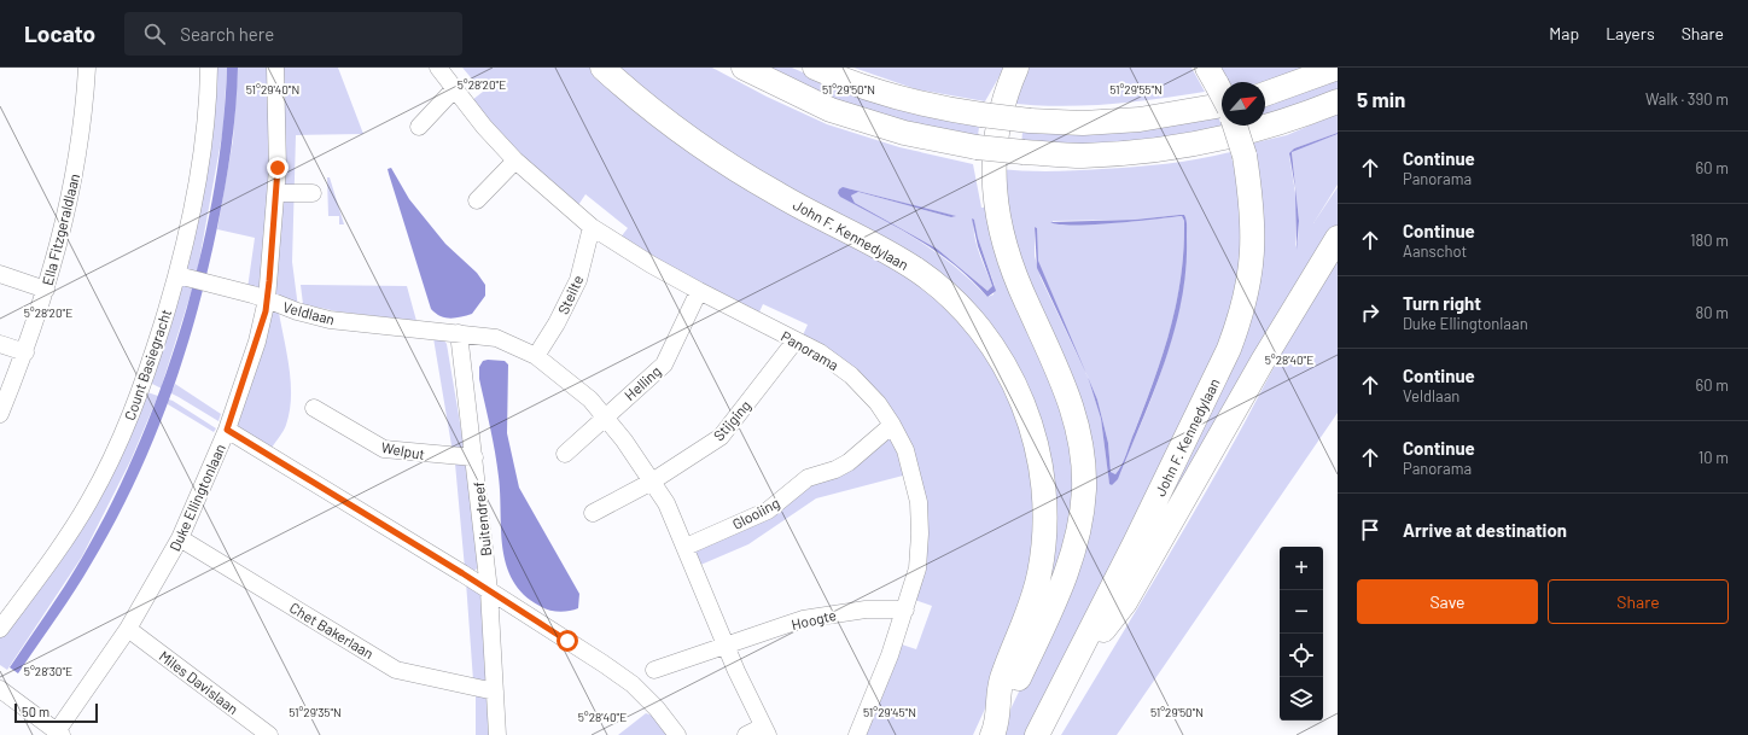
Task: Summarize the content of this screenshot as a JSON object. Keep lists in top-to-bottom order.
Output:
{
  "streets": {
    "highway": ["John F. Kennedylaan"],
    "street": [
      "Ella Fitzgeraldlaan",
      "Steilte",
      "Veldlaan",
      "Panorama",
      "Count Basiegracht",
      "Helling",
      "Stijging",
      "Welput",
      "Duke Ellingtonlaan",
      "Glooiing",
      "Buitendreef",
      "Hoogte",
      "Chet Bakerlaan",
      "Miles Davislaan"
    ]
  },
  "crossings": [
    ["Steilte", "Panorama"],
    ["Veldlaan", "Duke Ellingtonlaan"],
    ["Veldlaan", "Buitendreef"],
    ["Panorama", "Helling"],
    ["Panorama", "Stijging"],
    ["Panorama", "Glooiing"],
    ["Panorama", "Hoogte"],
    ["Welput", "Buitendreef"],
    ["Duke Ellingtonlaan", "Chet Bakerlaan"],
    ["Duke Ellingtonlaan", "Miles Davislaan"],
    ["Buitendreef", "Chet Bakerlaan"]
  ],
  "scale_bar": "50 m",
  "north": "top right",
  "page": {
    "header": "Locato",
    "search": "Search here",
    "nav": ["Map", "Layers", "Share"],
    "heading": ["5 min", "Walk · 390 m"],
    "list": [
      ["Continue", "Panorama", "60 m"],
      ["Continue", "Aanschot", "180 m"],
      ["Turn right", "Duke Ellingtonlaan", "80 m"],
      ["Continue", "Veldlaan", "60 m"],
      ["Continue", "Panorama", "10 m"],
      "Arrive at destination"
    ],
    "map_buttons": ["+", "−"],
    "buttons": ["Save", "Share"],
    "scale": "50 m"
  },
  "coordinates": [
    "5°28'20\"E",
    "51°29'40\"N",
    "51°29'50\"N",
    "51°29'55\"N",
    "5°28'40\"E",
    "5°28'30\"E",
    "51°29'35\"N",
    "51°29'45\"N"
  ]
}
